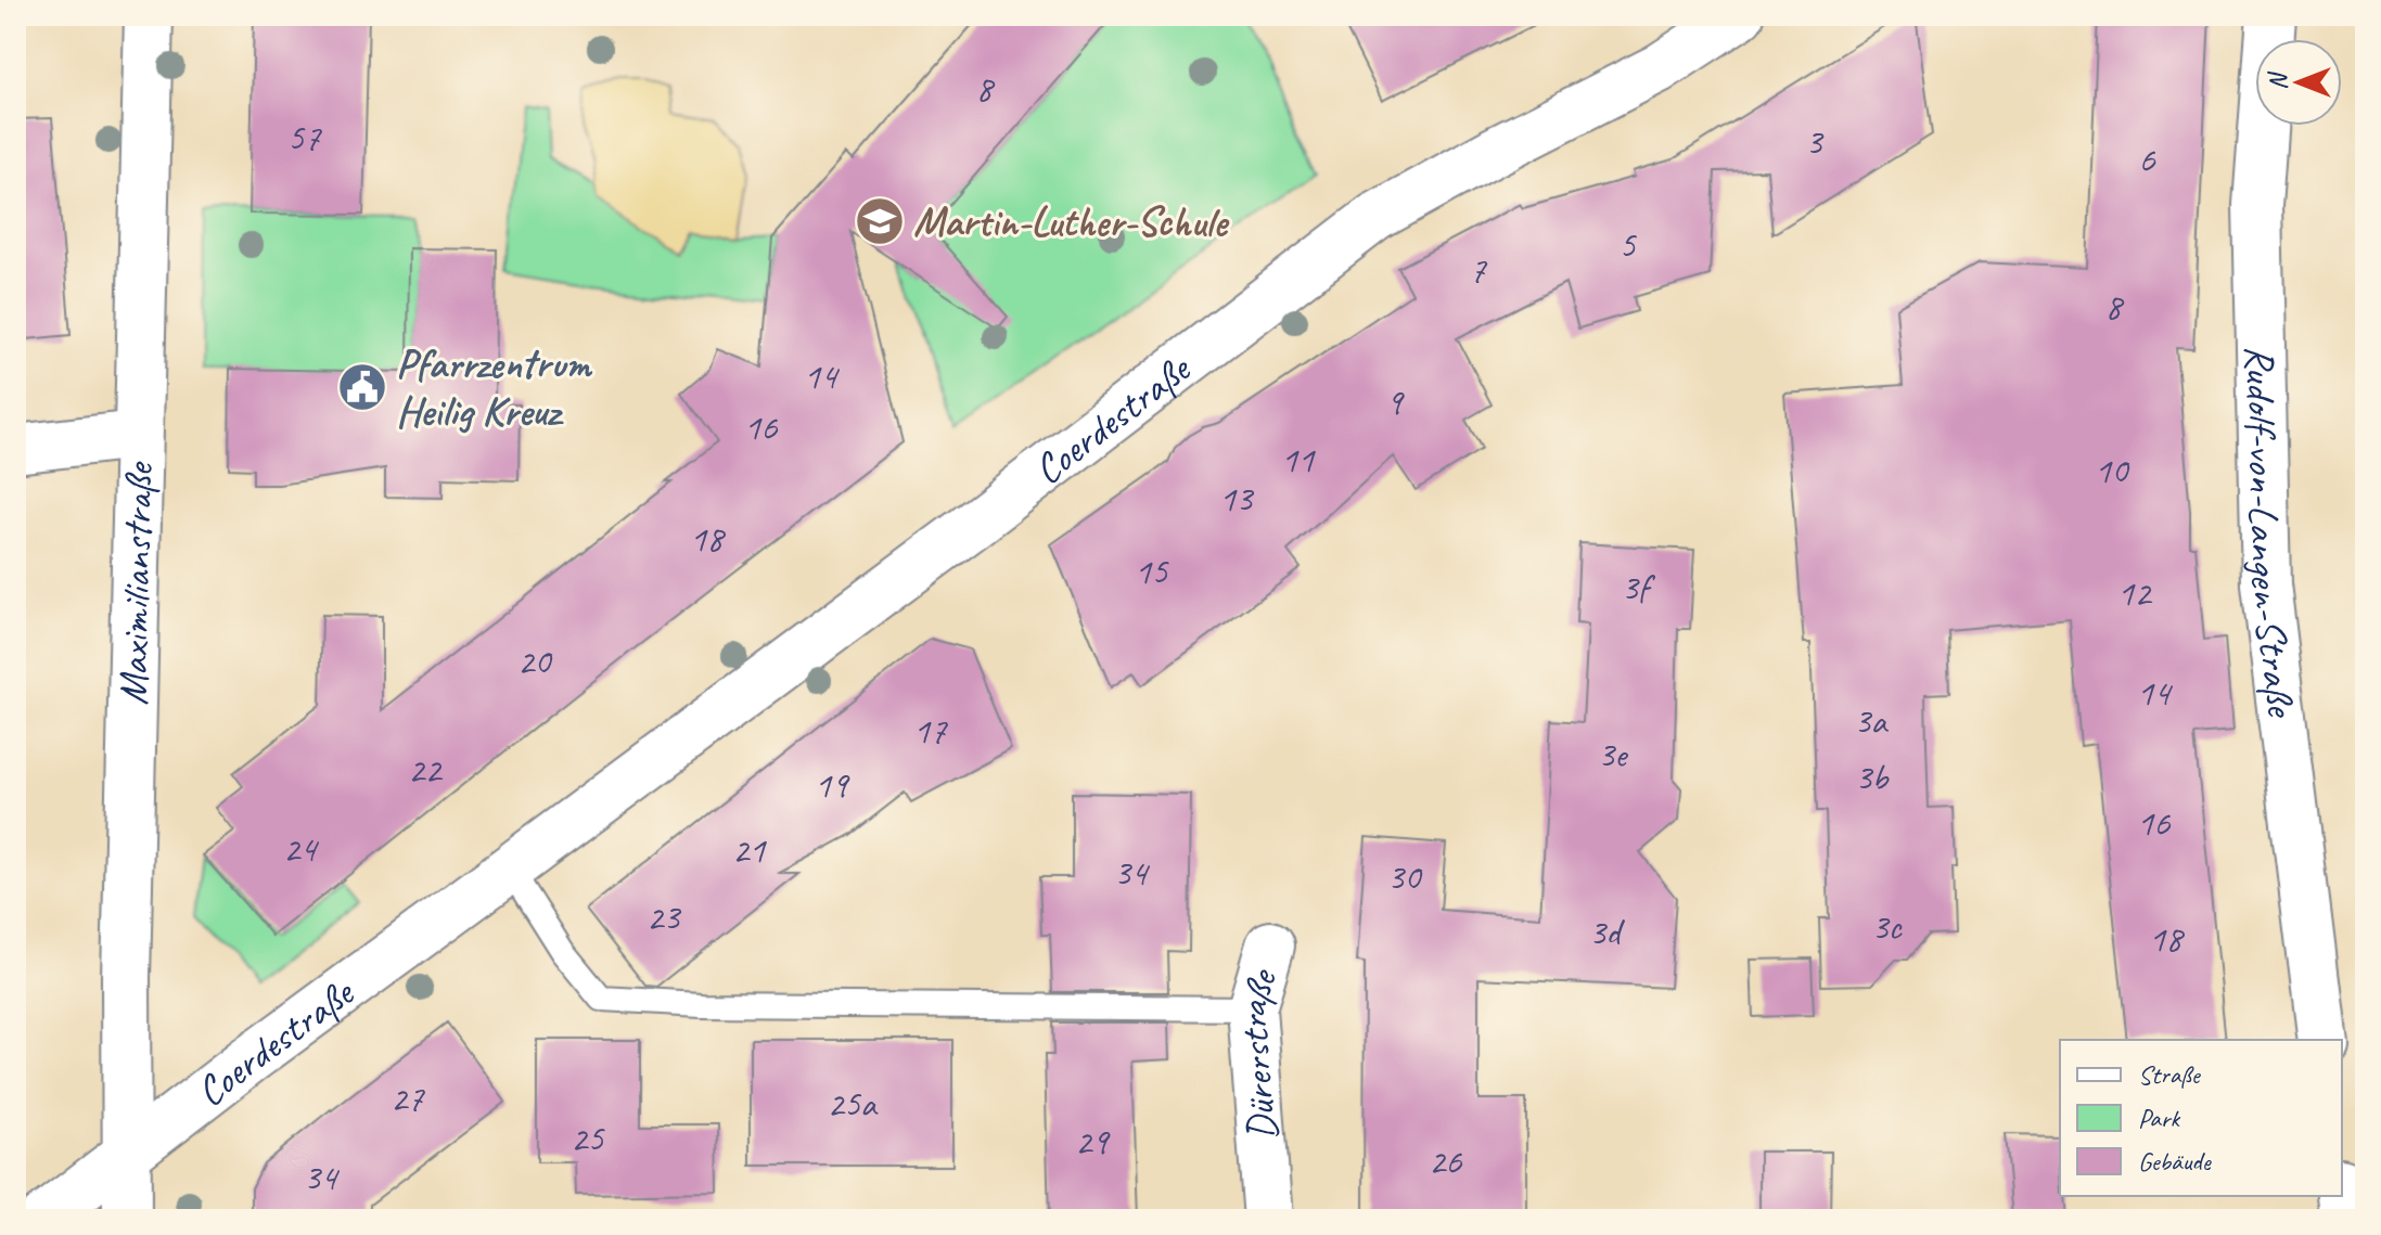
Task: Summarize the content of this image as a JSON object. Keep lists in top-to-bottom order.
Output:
{
  "streets": {
    "street": [
      "Coerdestraße",
      "Rudolf-von-Langen-Straße",
      "Maximilianstraße",
      "Dürerstraße"
    ]
  },
  "crossings": [
    ["Coerdestraße", "Maximilianstraße"]
  ],
  "places": {
    "school or university": ["Martin-Luther-Schule"],
    "public building": ["Pfarrzentrum Heilig Kreuz"]
  },
  "house_numbers": [
    "8",
    "57",
    "3",
    "6",
    "5",
    "7",
    "8",
    "14",
    "9",
    "16",
    "11",
    "10",
    "13",
    "18",
    "15",
    "3f",
    "12",
    "20",
    "14",
    "3a",
    "17",
    "3e",
    "22",
    "3b",
    "19",
    "16",
    "24",
    "21",
    "34",
    "30",
    "23",
    "3c",
    "3d",
    "18",
    "27",
    "25a",
    "25",
    "29",
    "26",
    "34"
  ],
  "legend": ["Straße", "Park", "Gebäude"],
  "north": "left"
}
